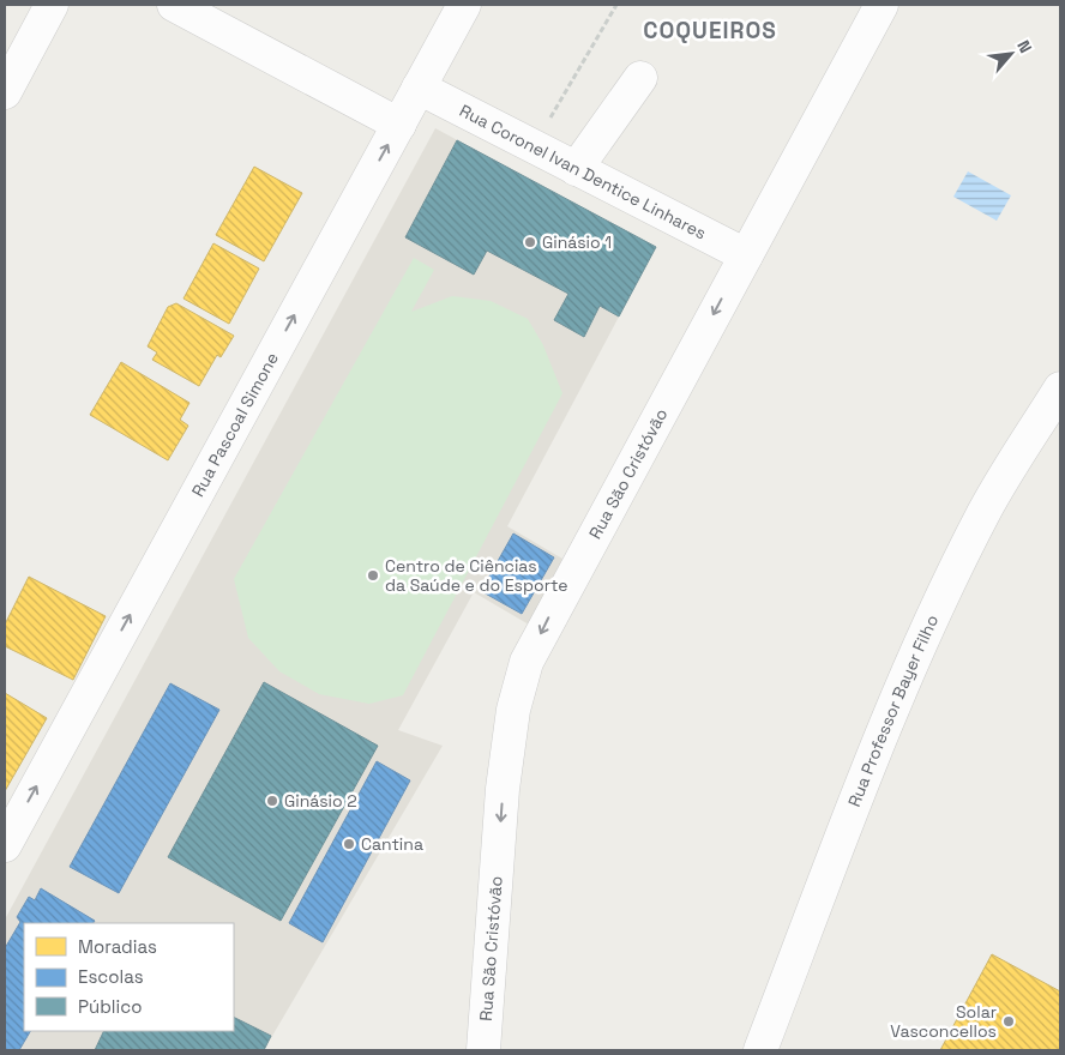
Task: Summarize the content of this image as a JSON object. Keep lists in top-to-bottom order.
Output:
{
  "streets": {
    "street": [
      "Rua Coronel Ivan Dentice Linhares",
      "Rua Pascoal Simone",
      "Rua São Cristóvão",
      "Rua Professor Bayer Filho"
    ]
  },
  "crossings": [
    ["Rua Coronel Ivan Dentice Linhares", "Rua Pascoal Simone"],
    ["Rua Coronel Ivan Dentice Linhares", "Rua São Cristóvão"]
  ],
  "one_way": ["Rua Pascoal Simone", "Rua São Cristóvão"],
  "districts": ["COQUEIROS"],
  "places": [
    "Ginásio 1",
    "Centro de Ciências da Saúde e do Esporte",
    "Ginásio 2",
    "Cantina",
    "Solar Vasconcellos"
  ],
  "legend": ["Moradias", "Escolas", "Público"],
  "north": "top right"
}
